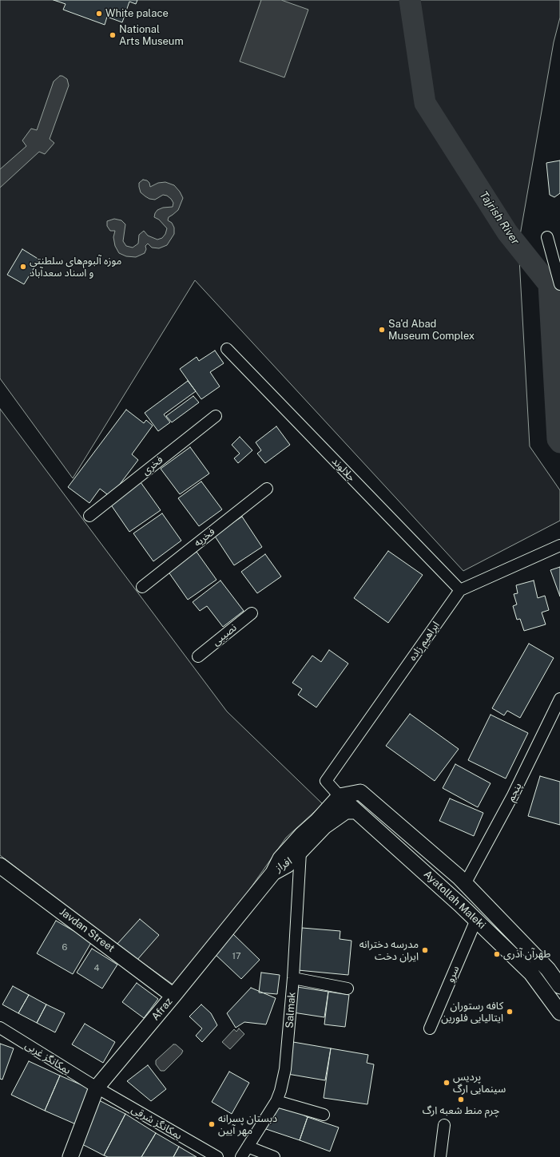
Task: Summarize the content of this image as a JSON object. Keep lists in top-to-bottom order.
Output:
{
  "streets": {
    "street": [
      "فخری",
      "جلالوند",
      "فخریه",
      "نصیبی",
      "ابراهیم زاده",
      "پنجم",
      "افراز",
      "Ayatollah Maleki",
      "Javdan Street",
      "سرو",
      "Afraz",
      "Salmak",
      "یمکانگز غربی",
      "یمکانگز شرقی"
    ]
  },
  "crossings": [
    ["جلالوند", "ابراهیم زاده"],
    ["ابراهیم زاده", "Ayatollah Maleki"],
    ["پنجم", "Ayatollah Maleki"],
    ["افراز", "Ayatollah Maleki"],
    ["افراز", "Afraz"],
    ["افراز", "Salmak"],
    ["Ayatollah Maleki", "سرو"],
    ["Javdan Street", "Afraz"],
    ["Afraz", "یمکانگز غربی"],
    ["Afraz", "یمکانگز شرقی"],
    ["یمکانگز غربی", "یمکانگز شرقی"]
  ],
  "water": ["Tajrish River"],
  "places": [
    "White palace",
    "National Arts Museum",
    "موزه آلبوم‌های سلطنتی و اسناد سعدآباد",
    "Sa'd Abad Museum Complex",
    "مدرسه دخترانه ایران دخت",
    "طهرآن آذری",
    "کافه رستوران ایتالیایی فلورین",
    "پردیس سینمایی ارگ",
    "چرم منط شعبه ارگ",
    "دبستان پسرانه مهر آیین"
  ],
  "house_numbers": ["6", "17", "4"]
}
